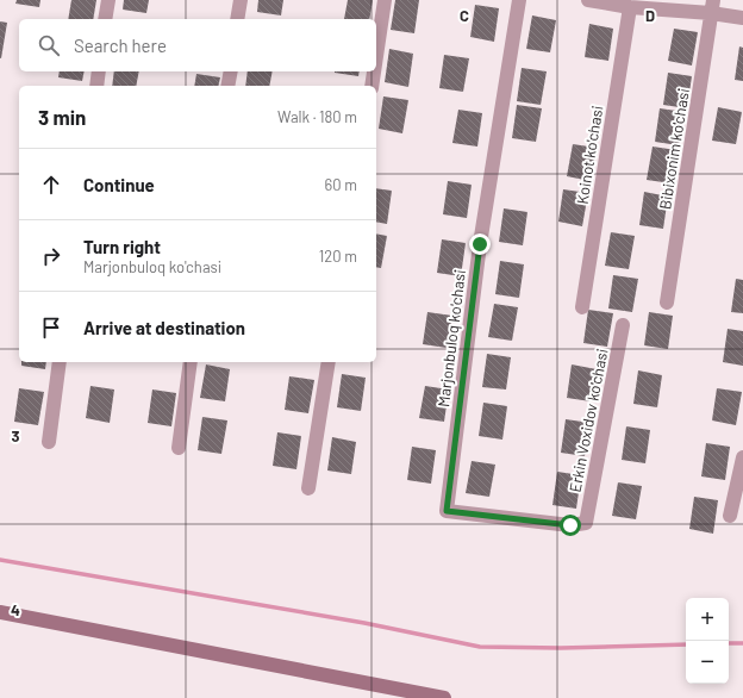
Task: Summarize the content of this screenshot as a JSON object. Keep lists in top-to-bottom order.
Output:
{
  "streets": {
    "street": [
      "Bibixonim ko'chasi",
      "Koinot ko'chasi",
      "Marjonbuloq ko'chasi",
      "Erkin Voxidov ko'chasi"
    ]
  },
  "crossings": [
    ["Marjonbuloq ko'chasi", "Erkin Voxidov ko'chasi"]
  ],
  "page": {
    "search": "Search here",
    "heading": ["3 min", "Walk · 180 m"],
    "list": [
      ["Continue", "60 m"],
      ["Turn right", "Marjonbuloq ko'chasi", "120 m"],
      "Arrive at destination"
    ],
    "map_buttons": ["+", "−"]
  },
  "grid": {
    "columns": ["C", "D"],
    "rows": ["3", "4"]
  }
}
